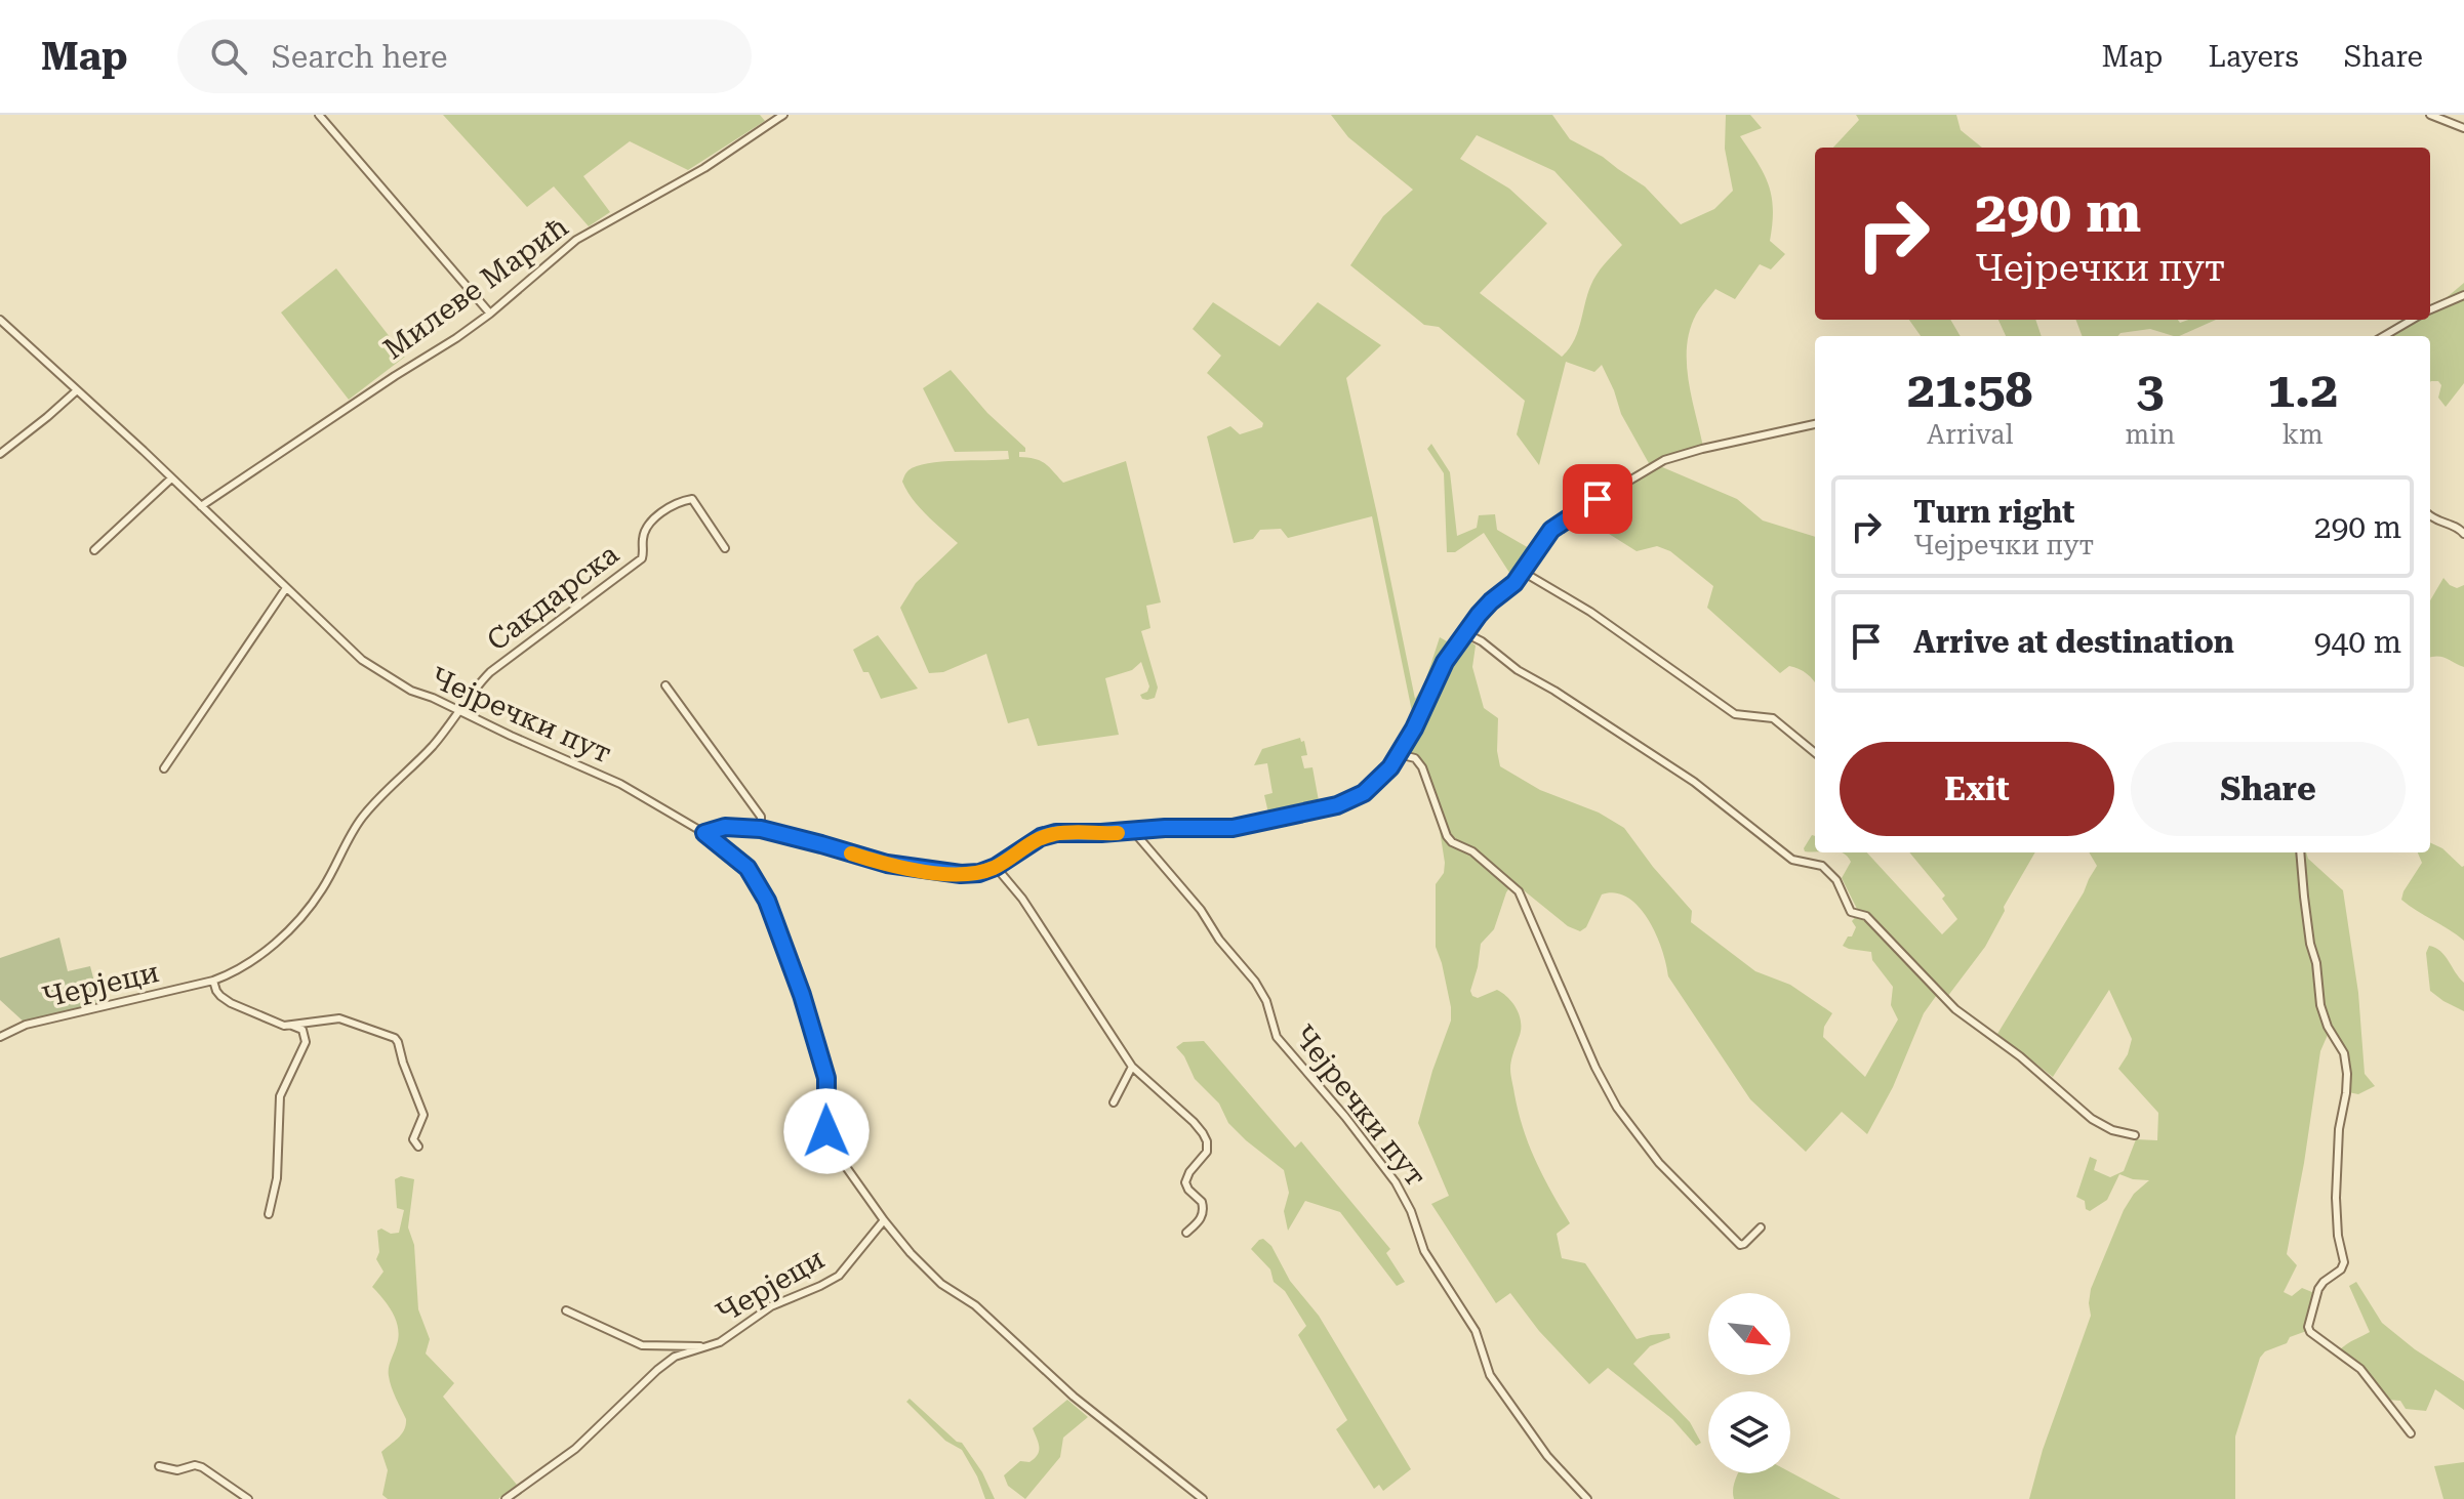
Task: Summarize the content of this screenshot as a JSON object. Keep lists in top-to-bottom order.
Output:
{
  "streets": {
    "street": [
      "Милеве Мaрић",
      "Сакдарска",
      "Чејречки пут",
      "Черјеци"
    ]
  },
  "crossings": [
    ["Милеве Мaрић", "Чејречки пут"],
    ["Сакдарска", "Чејречки пут"],
    ["Сакдарска", "Черјеци"],
    ["Чејречки пут", "Черјеци"]
  ],
  "north": "bottom right",
  "page": {
    "header": "Map",
    "search": "Search here",
    "nav": ["Map", "Layers", "Share"],
    "turn": ["290 m", "Чејречки пут"],
    "eta": [
      "21:58",
      "Arrival",
      "3",
      "min",
      "1.2",
      "km"
    ],
    "list": [
      {
        "name": "Turn right",
        "note": "Чејречки пут",
        "value": "290 m"
      },
      {
        "name": "Arrive at destination",
        "value": "940 m"
      }
    ],
    "buttons": ["Exit", "Share"]
  }
}
